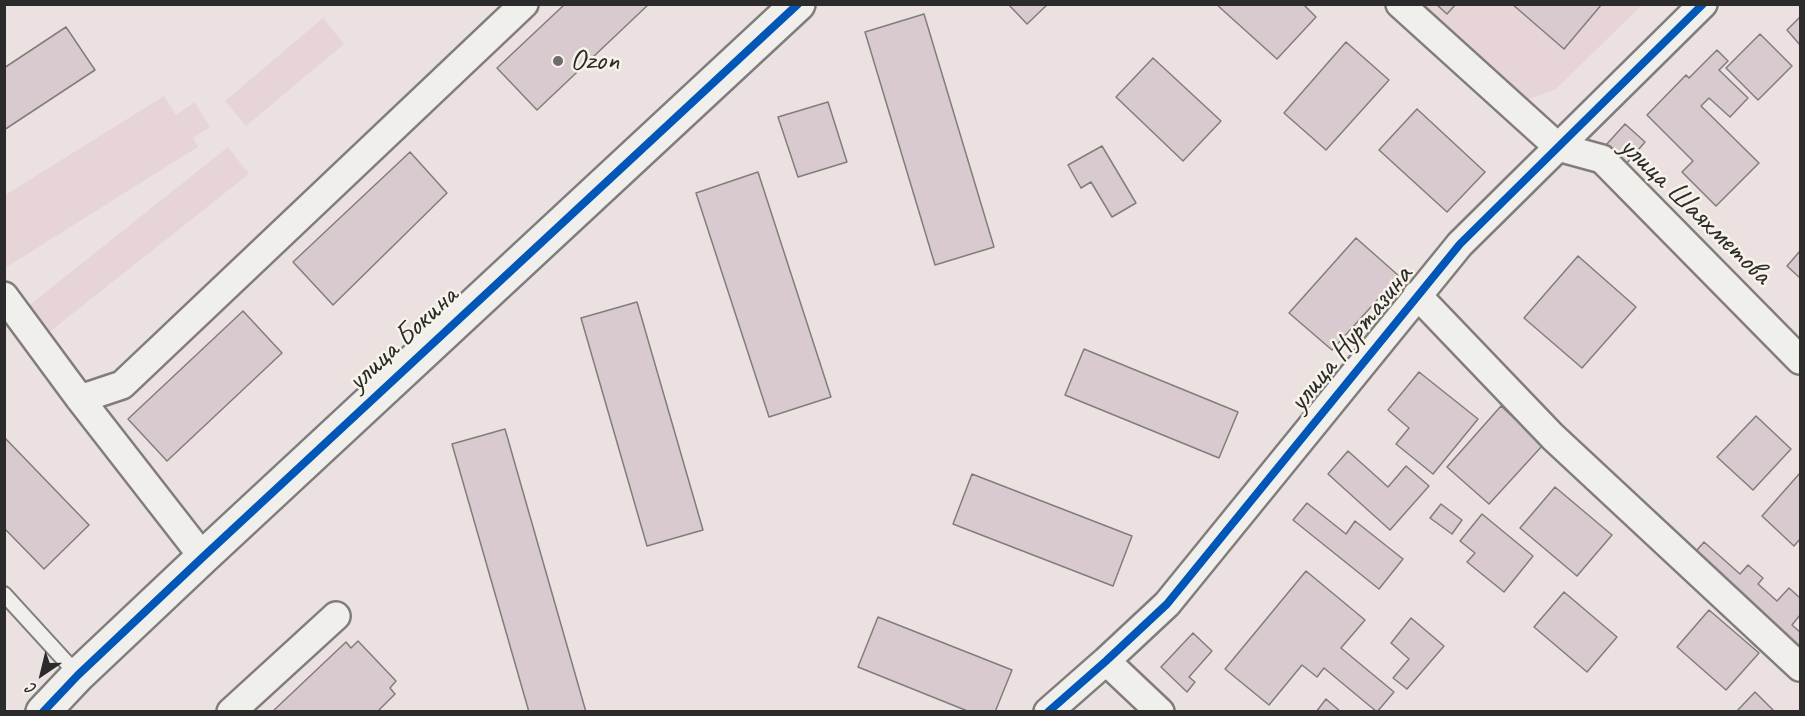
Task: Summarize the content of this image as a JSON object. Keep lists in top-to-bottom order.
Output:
{
  "streets": {
    "street": ["улица Шаяхметова", "улица Бокина", "улица Нуртазина"]
  },
  "crossings": [
    ["улица Шаяхметова", "улица Нуртазина"]
  ],
  "places": ["Ozon"],
  "north": "bottom left"
}
